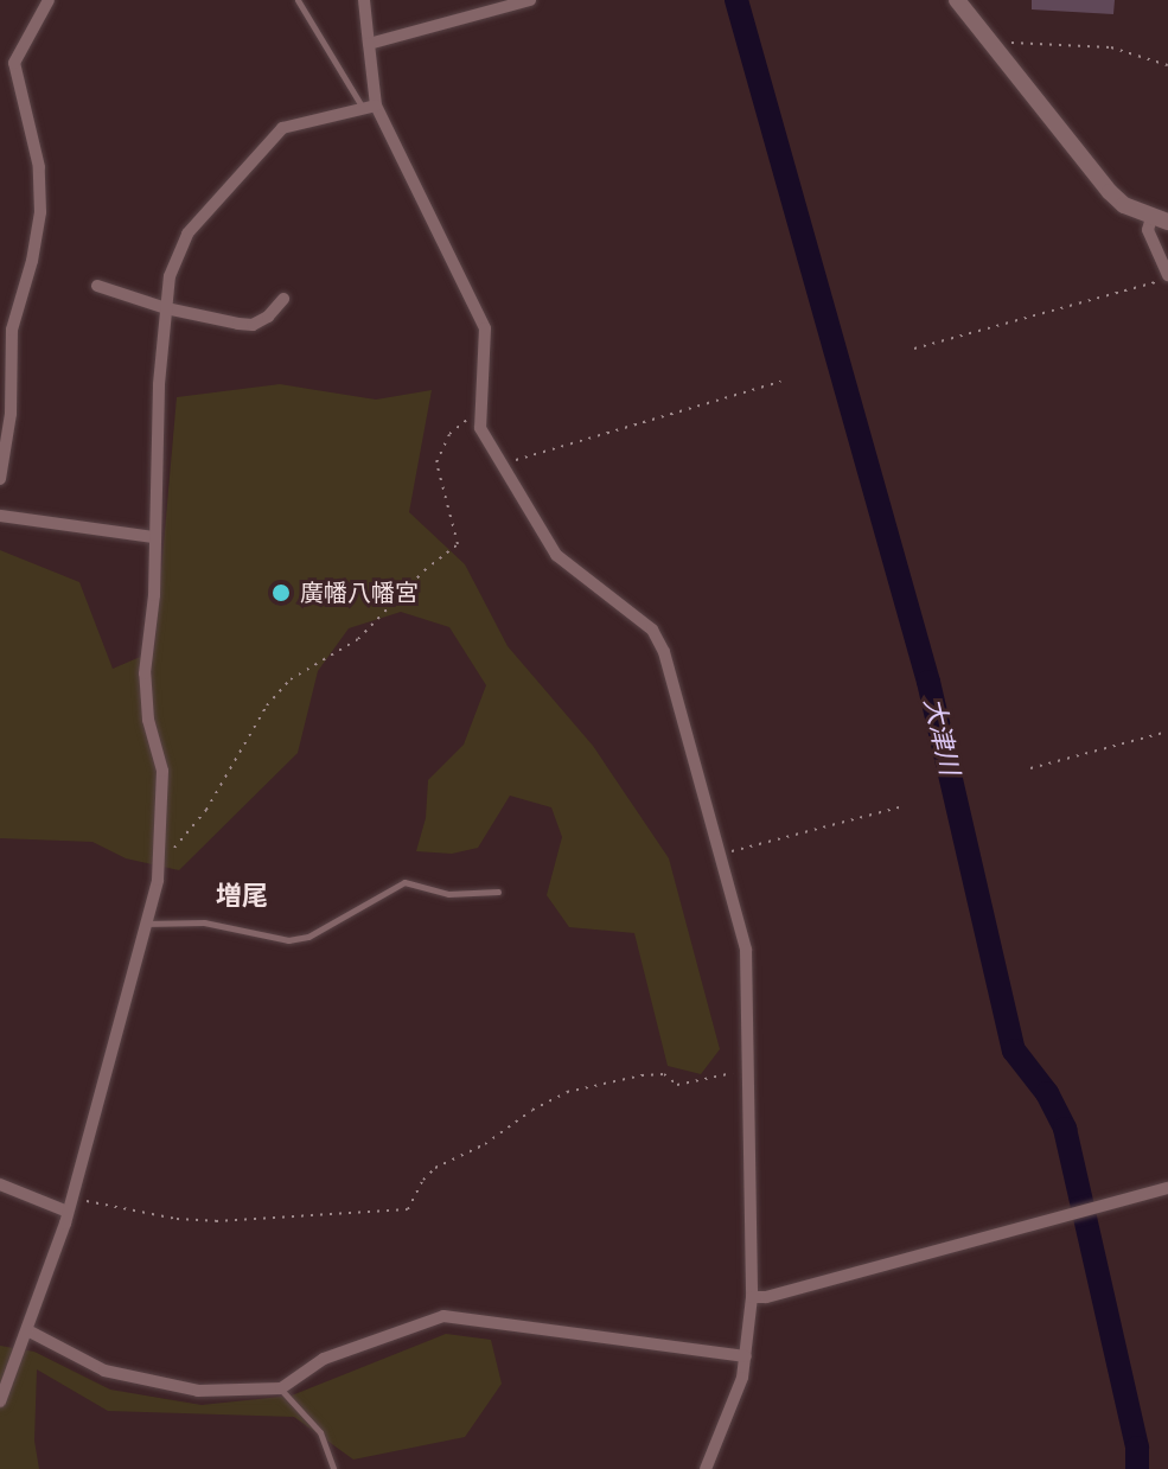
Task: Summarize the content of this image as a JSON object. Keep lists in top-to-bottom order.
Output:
{
  "districts": ["増尾"],
  "water": ["大津川"],
  "places": ["廣幡八幡宮"]
}
